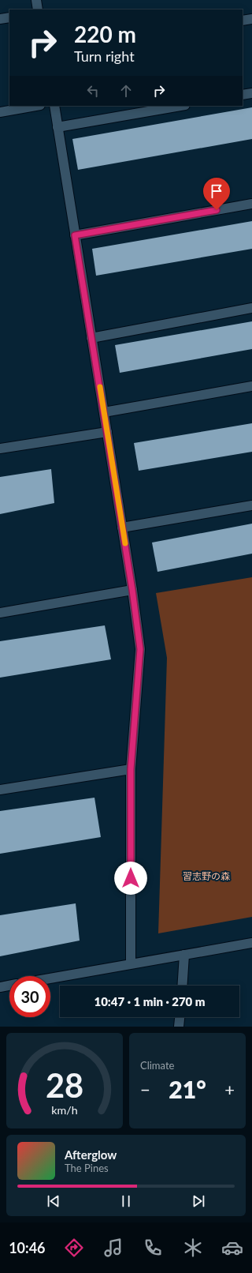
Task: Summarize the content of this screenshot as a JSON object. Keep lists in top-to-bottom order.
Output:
{
  "parks": ["習志野の森"],
  "page": {
    "turn": ["220 m", "Turn right"],
    "limit": "30",
    "trip": "10:47 · 1 min · 270 m",
    "tile": "Climate",
    "heat": ["−", "21°", "+"],
    "song": ["Afterglow", "The Pines"],
    "tabs": "10:46",
    "gauge": ["28", "km/h"]
  }
}
